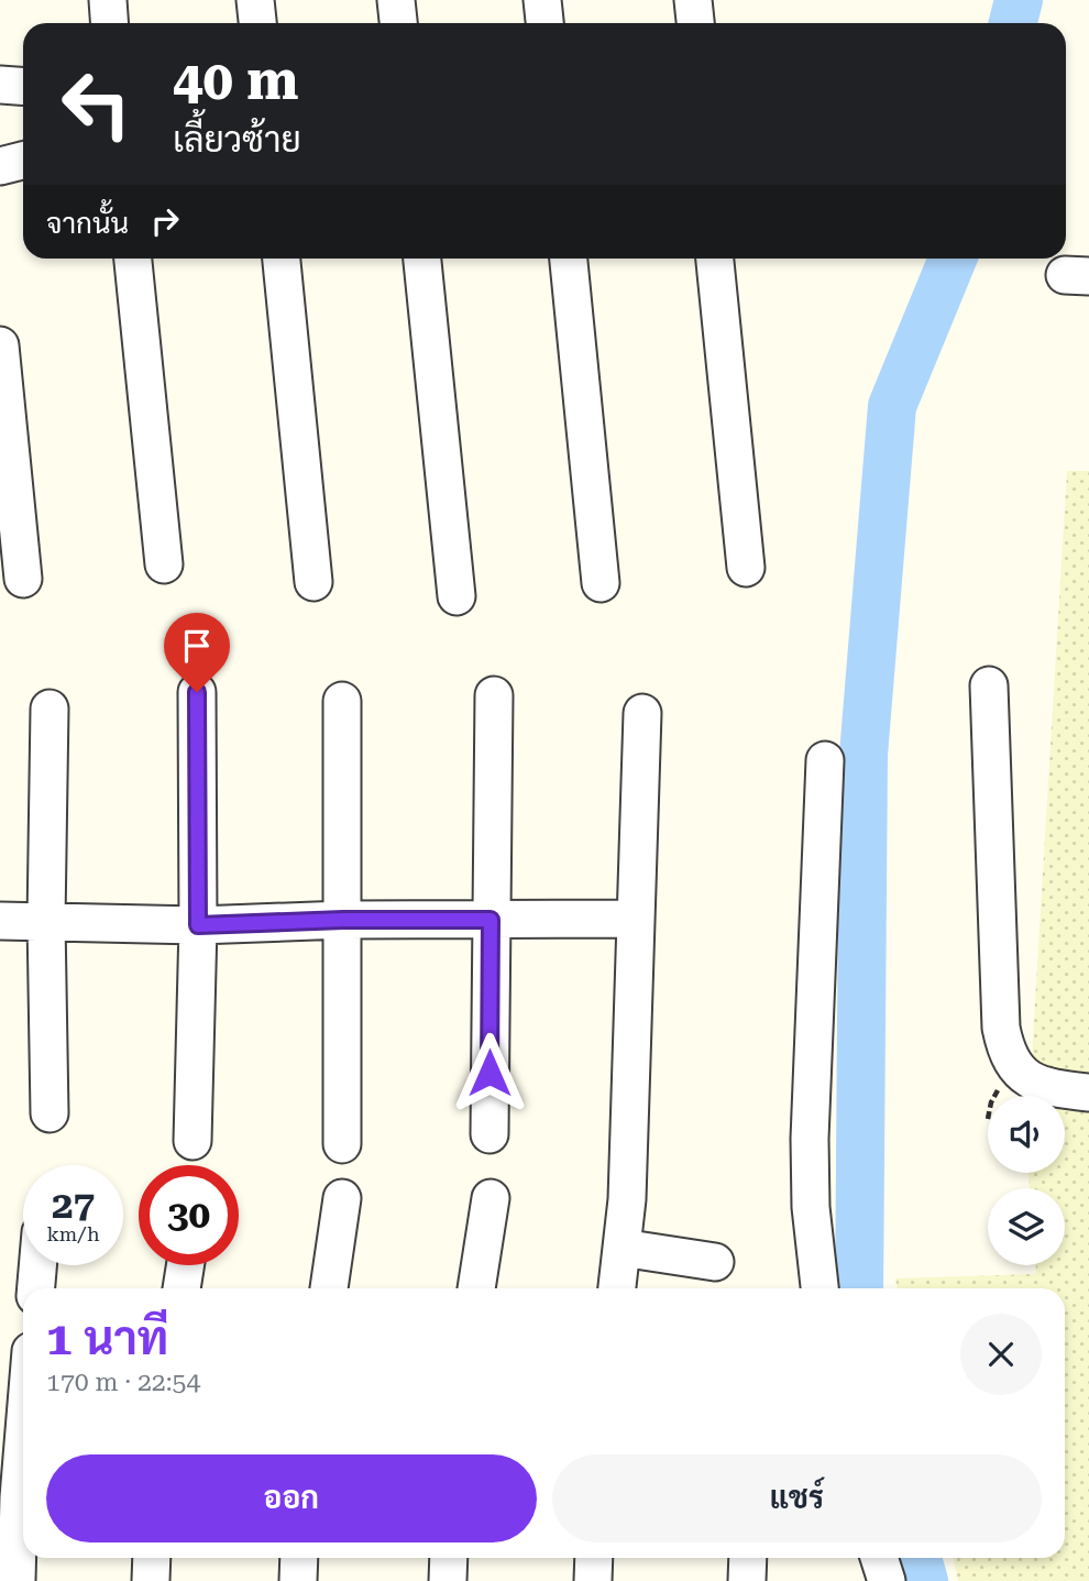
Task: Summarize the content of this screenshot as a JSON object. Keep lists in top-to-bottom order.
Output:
{
  "page": {
    "turn": ["40 m", "เลี้ยวซ้าย"],
    "then": "จากนั้น",
    "speed": "27 km/h",
    "limit": "30",
    "heading": ["1 นาที", "170 m · 22:54"],
    "buttons": ["ออก", "แชร์"]
  }
}
